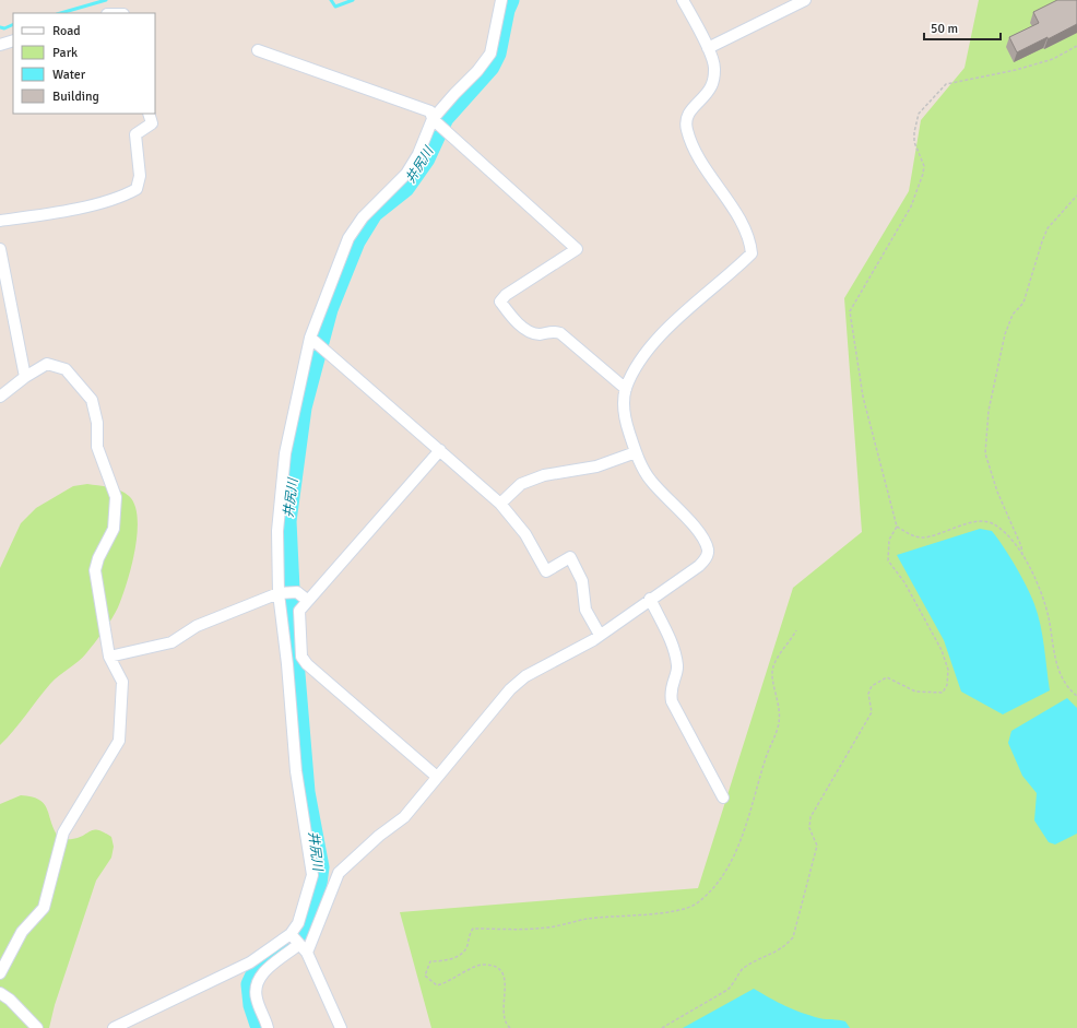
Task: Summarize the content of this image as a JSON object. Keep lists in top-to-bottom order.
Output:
{
  "water": ["井尻川"],
  "legend": [
    "Road",
    "Park",
    "Water",
    "Building"
  ],
  "scale_bar": "50 m"
}
